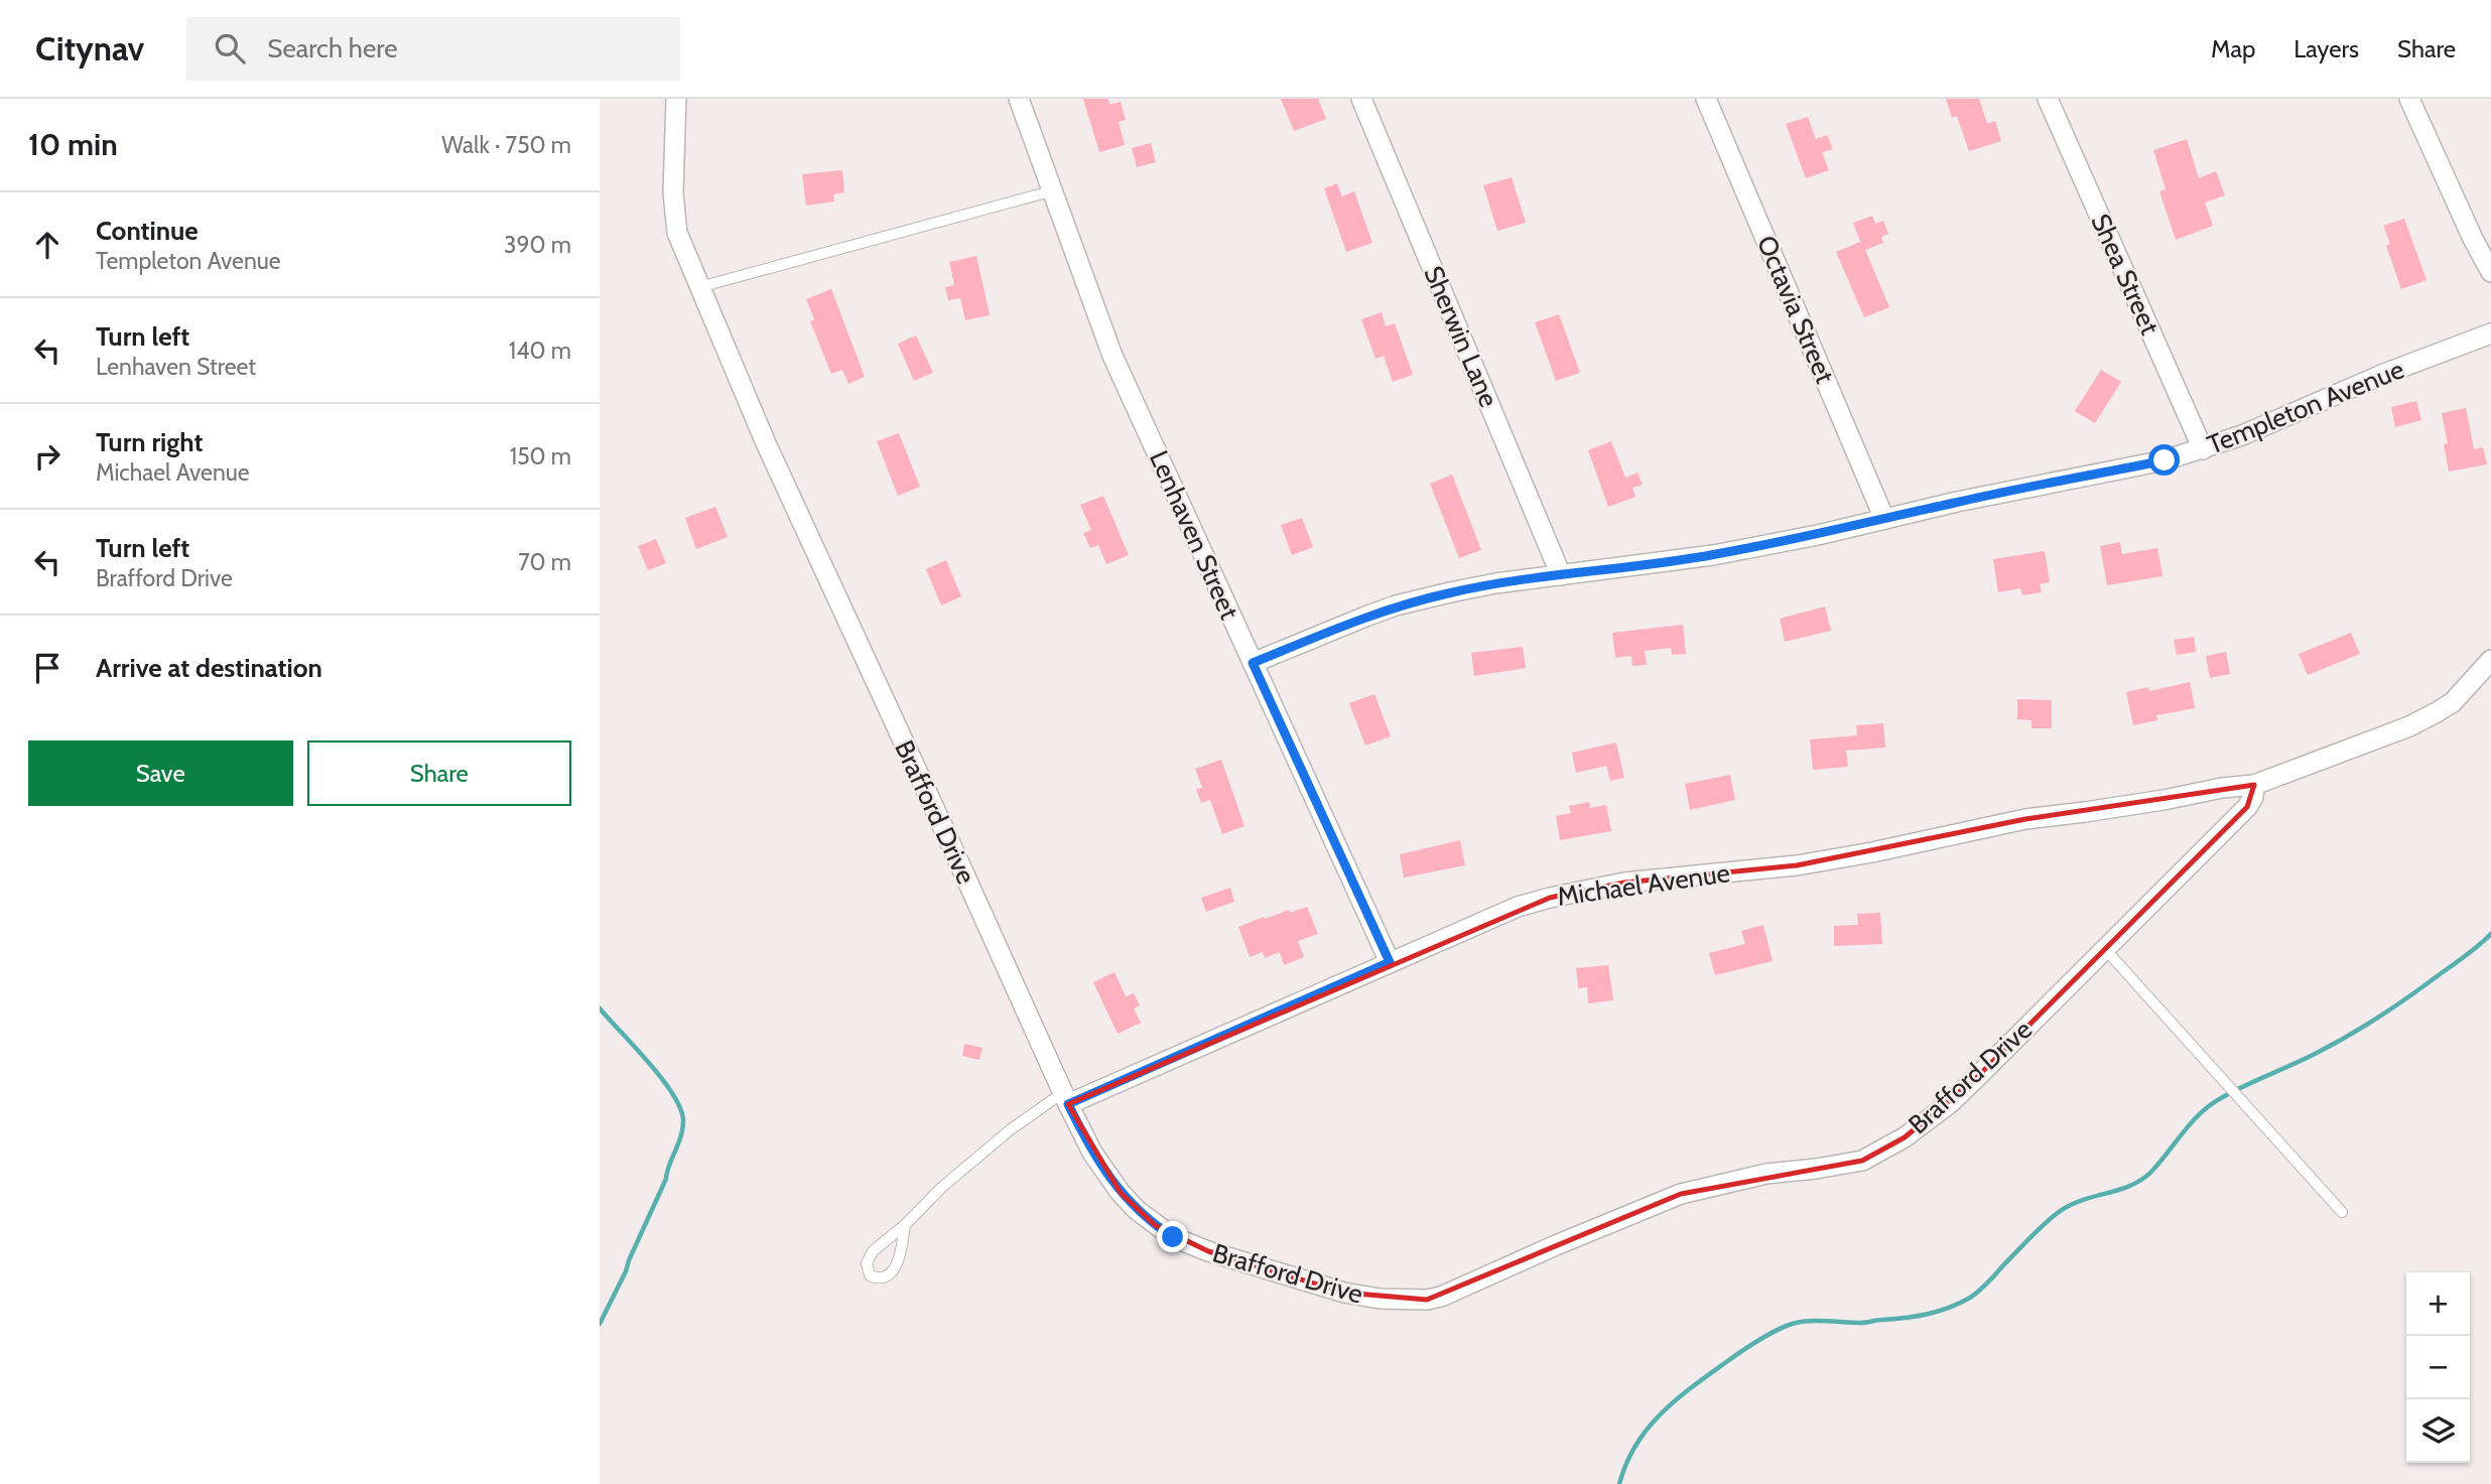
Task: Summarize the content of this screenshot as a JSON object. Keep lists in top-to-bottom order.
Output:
{
  "streets": {
    "street": [
      "Shea Street",
      "Octavia Street",
      "Sherwin Lane",
      "Templeton Avenue",
      "Lenhaven Street",
      "Brafford Drive",
      "Michael Avenue"
    ]
  },
  "crossings": [
    ["Shea Street", "Templeton Avenue"],
    ["Octavia Street", "Templeton Avenue"],
    ["Sherwin Lane", "Templeton Avenue"],
    ["Templeton Avenue", "Lenhaven Street"],
    ["Lenhaven Street", "Michael Avenue"],
    ["Brafford Drive", "Michael Avenue"]
  ],
  "page": {
    "header": "Citynav",
    "search": "Search here",
    "nav": ["Map", "Layers", "Share"],
    "heading": ["10 min", "Walk · 750 m"],
    "list": [
      ["Continue", "Templeton Avenue", "390 m"],
      ["Turn left", "Lenhaven Street", "140 m"],
      ["Turn right", "Michael Avenue", "150 m"],
      ["Turn left", "Brafford Drive", "70 m"],
      "Arrive at destination"
    ],
    "buttons": ["Save", "Share"],
    "map_buttons": ["+", "−"]
  }
}
